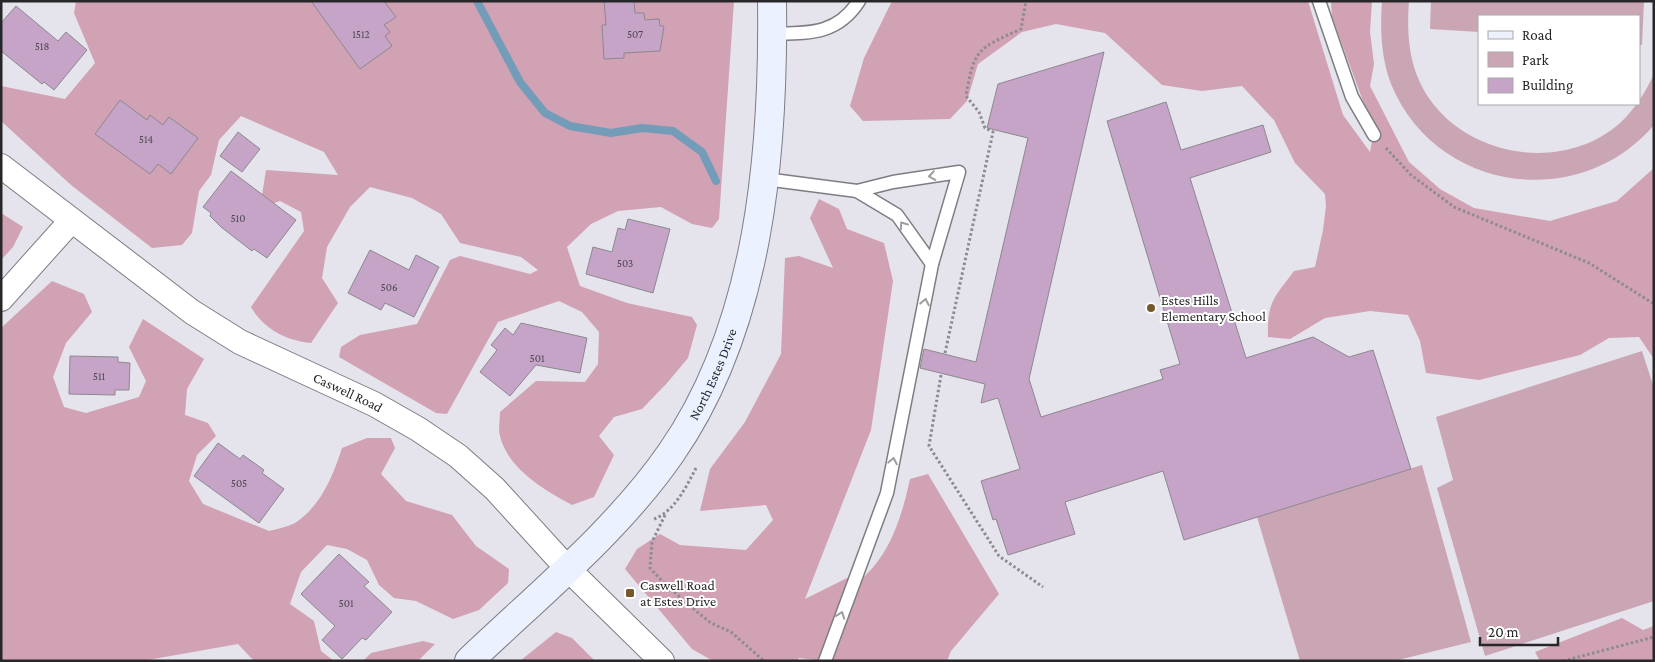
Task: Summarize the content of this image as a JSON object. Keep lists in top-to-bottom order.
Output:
{
  "streets": {
    "main road": ["North Estes Drive"],
    "street": ["Caswell Road"]
  },
  "crossings": [
    ["North Estes Drive", "Caswell Road"]
  ],
  "places": {
    "other": ["Estes Hills Elementary School"],
    "transit": ["Caswell Road at Estes Drive"]
  },
  "house_numbers": [
    "1512",
    "507",
    "518",
    "514",
    "510",
    "503",
    "506",
    "501",
    "511",
    "505",
    "501"
  ],
  "legend": ["Road", "Park", "Building"],
  "scale_bar": "20 m"
}
